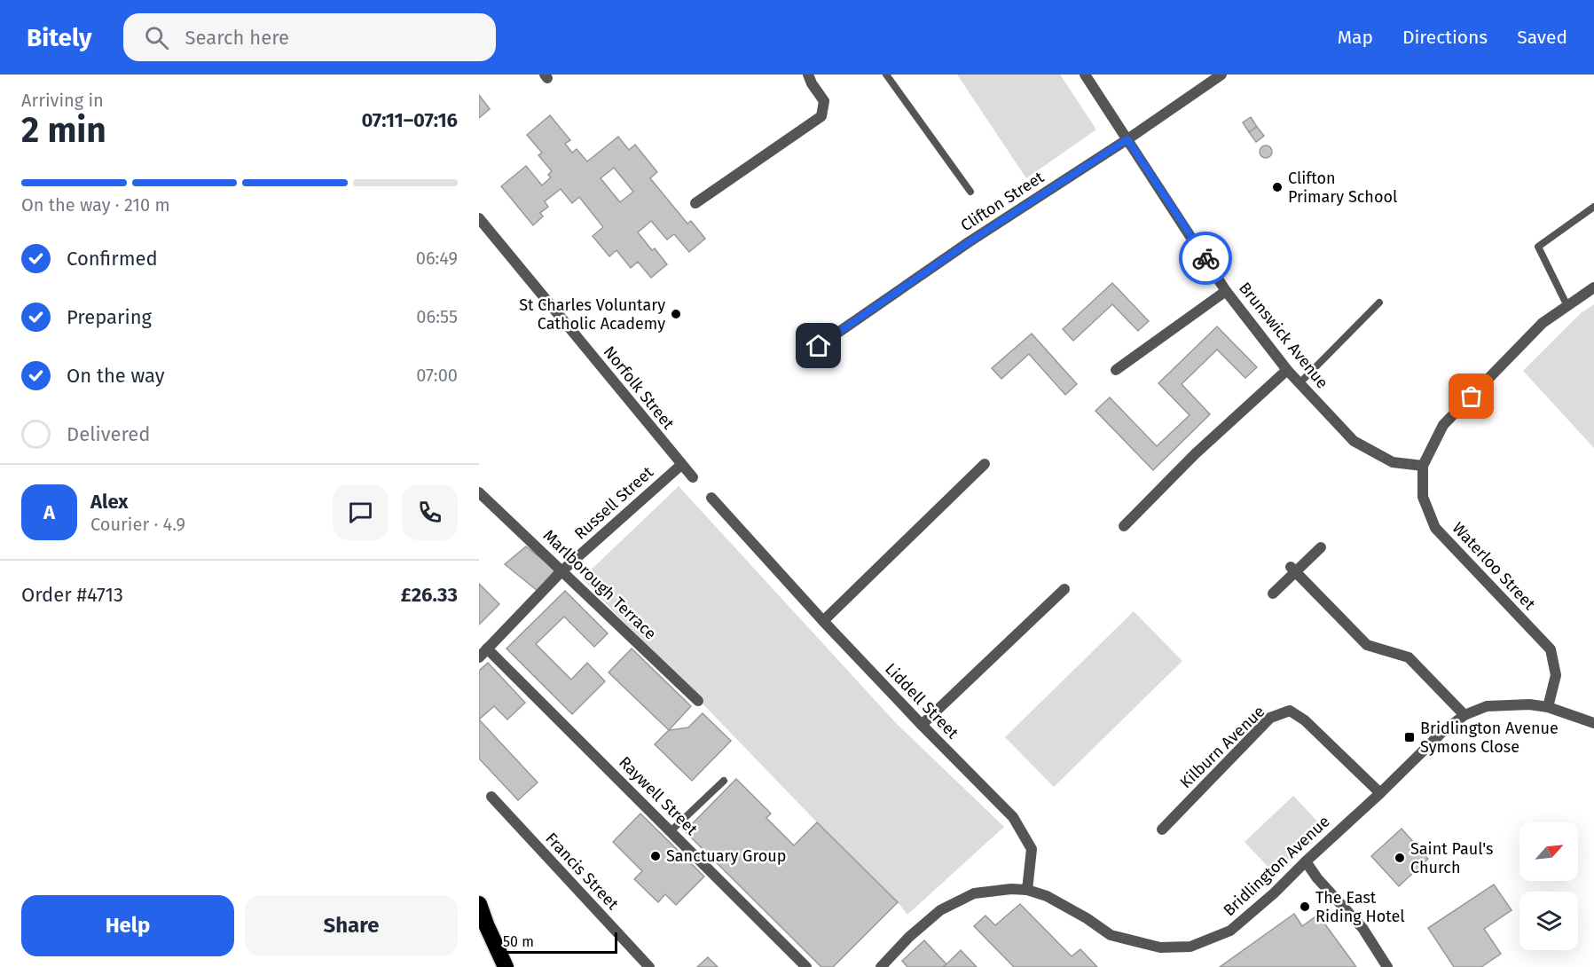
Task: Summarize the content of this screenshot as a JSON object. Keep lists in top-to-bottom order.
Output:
{
  "streets": {
    "street": [
      "Clifton Street",
      "Brunswick Avenue",
      "Norfolk Street",
      "Russell Street",
      "Waterloo Street",
      "Marlborough Terrace",
      "Liddell Street",
      "Kilburn Avenue",
      "Raywell Street",
      "Bridlington Avenue",
      "Francis Street"
    ]
  },
  "crossings": [
    ["Clifton Street", "Brunswick Avenue"],
    ["Brunswick Avenue", "Waterloo Street"],
    ["Norfolk Street", "Russell Street"],
    ["Russell Street", "Marlborough Terrace"],
    ["Russell Street", "Raywell Street"],
    ["Waterloo Street", "Bridlington Avenue"],
    ["Liddell Street", "Bridlington Avenue"],
    ["Kilburn Avenue", "Bridlington Avenue"]
  ],
  "places": {
    "other": [
      "Clifton Primary School",
      "St Charles Voluntary Catholic Academy",
      "Sanctuary Group",
      "Saint Paul's Church",
      "The East Riding Hotel"
    ],
    "transit": ["Bridlington Avenue Symons Close"]
  },
  "scale_bar": "50 m",
  "north": "top right",
  "page": {
    "header": "Bitely",
    "search": "Search here",
    "nav": ["Map", "Directions", "Saved"],
    "heading": ["2 min", "Arriving in", "07:11–07:16"],
    "panel": [
      "Alex",
      "Courier · 4.9",
      "Order #4713",
      "£26.33"
    ],
    "bar": "On the way · 210 m",
    "list": [
      ["Confirmed", "06:49"],
      ["Preparing", "06:55"],
      ["On the way", "07:00"],
      "Delivered"
    ],
    "round": "A",
    "buttons": ["Help", "Share"],
    "scale": "50 m"
  }
}
